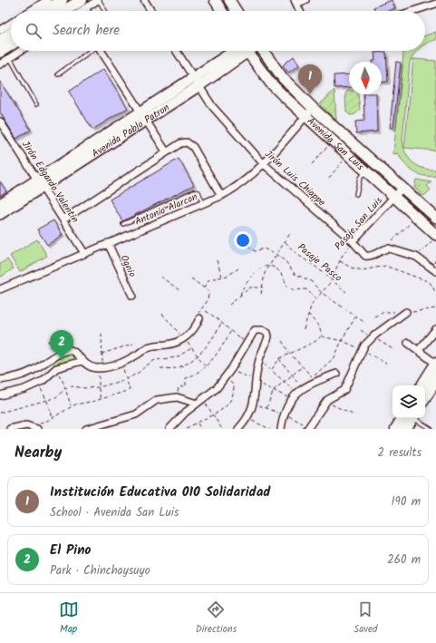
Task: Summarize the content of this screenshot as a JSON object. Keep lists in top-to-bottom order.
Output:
{
  "streets": {
    "main road": ["Avenida Pablo Patron", "Avenida San Luis"],
    "street": [
      "Jirón Luis Chiappe",
      "Jirón Edgardo Valentin",
      "Antonio Alarcon",
      "Pasaje San Luis",
      "Ognio"
    ],
    "path": ["Pasaje Pasco"]
  },
  "crossings": [
    ["Avenida Pablo Patron", "Jirón Luis Chiappe"],
    ["Avenida Pablo Patron", "Jirón Edgardo Valentin"],
    ["Avenida San Luis", "Antonio Alarcon"],
    ["Avenida San Luis", "Pasaje San Luis"],
    ["Jirón Luis Chiappe", "Antonio Alarcon"],
    ["Jirón Luis Chiappe", "Pasaje San Luis"],
    ["Jirón Edgardo Valentin", "Antonio Alarcon"],
    ["Antonio Alarcon", "Ognio"],
    ["Pasaje San Luis", "Pasaje Pasco"]
  ],
  "north": "bottom",
  "page": {
    "search": "Search here",
    "pins": ["1", "2"],
    "heading": ["Nearby", "2 results"],
    "list": [
      {
        "mark": "1",
        "name": "Institución Educativa 010 Solidaridad",
        "note": "School · Avenida San Luis",
        "value": "190 m"
      },
      {
        "mark": "2",
        "name": "El Pino",
        "note": "Park · Chinchaysuyo",
        "value": "260 m"
      }
    ],
    "nav": ["Map", "Directions", "Saved"]
  }
}
